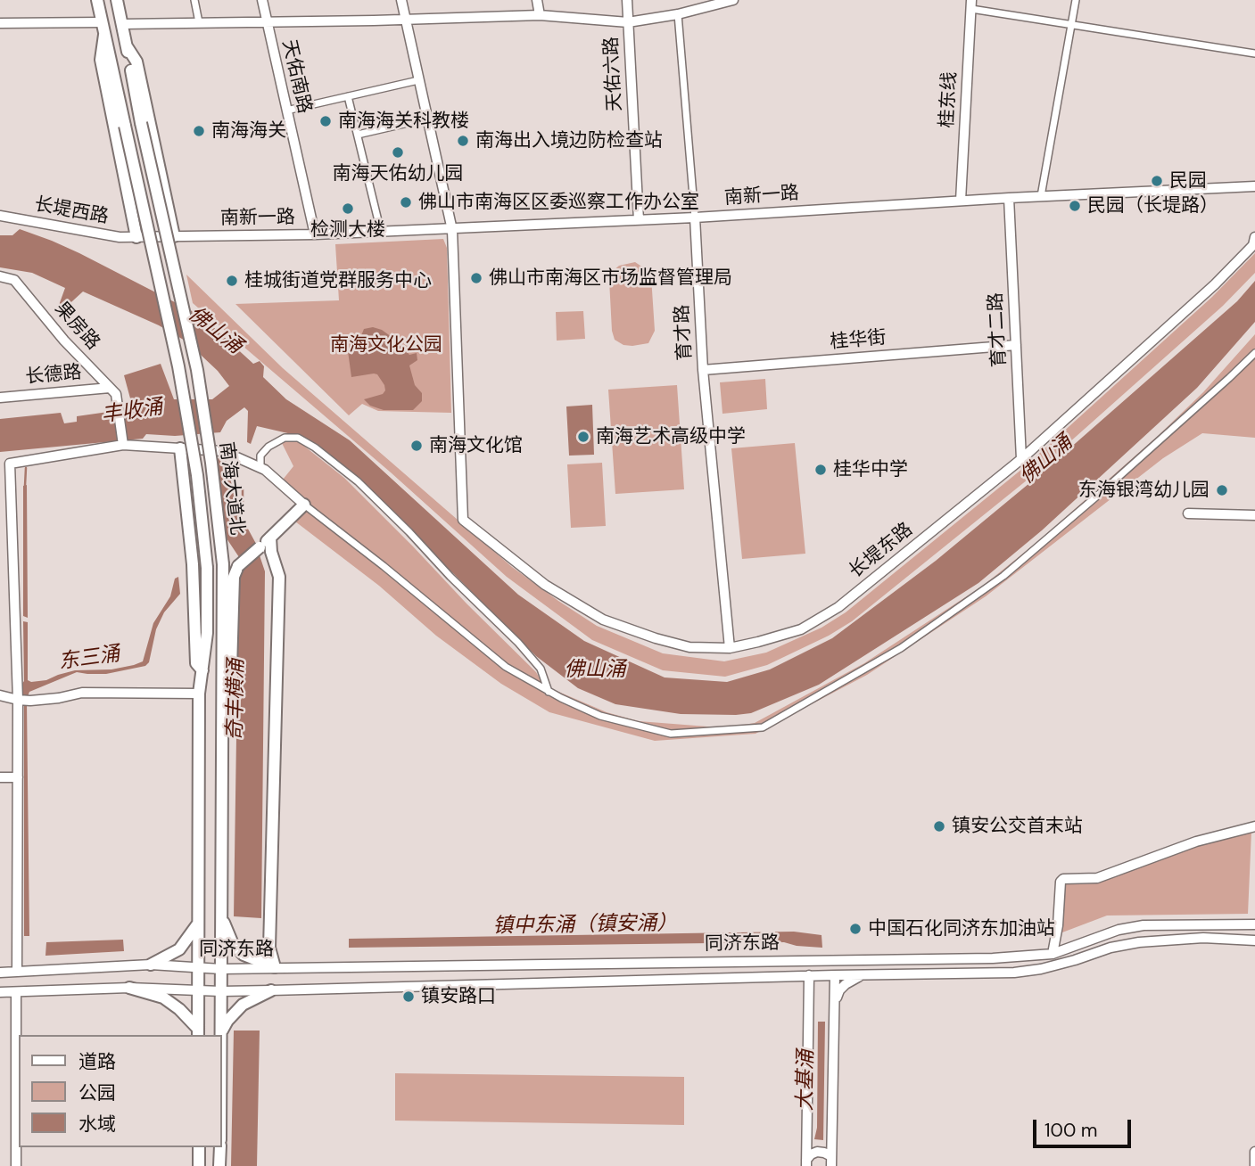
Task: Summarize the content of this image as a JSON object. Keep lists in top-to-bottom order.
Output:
{
  "streets": {
    "highway": ["南海大道北"],
    "street": [
      "天佑六路",
      "天佑南路",
      "桂东线",
      "南新一路",
      "长堤西路",
      "果房路",
      "育才二路",
      "育才路",
      "桂华街",
      "长德路",
      "长堤东路",
      "同济东路"
    ]
  },
  "crossings": [
    ["天佑六路", "南新一路"],
    ["天佑南路", "南新一路"],
    ["桂东线", "南新一路"],
    ["南新一路", "长堤西路"],
    ["南新一路", "育才二路"],
    ["南新一路", "育才路"],
    ["南新一路", "长堤东路"],
    ["果房路", "长德路"],
    ["育才二路", "桂华街"],
    ["育才二路", "长堤东路"],
    ["育才路", "桂华街"],
    ["育才路", "长堤东路"],
    ["南海大道北", "同济东路"]
  ],
  "water": [
    "佛山涌",
    "丰收涌",
    "东三涌",
    "奇丰横涌",
    "镇中东涌（镇安涌）",
    "大基涌"
  ],
  "parks": ["南海文化公园"],
  "places": [
    "南海海关科教楼",
    "南海海关",
    "南海出入境边防检查站",
    "南海天佑幼儿园",
    "民园",
    "佛山市南海区区委巡察工作办公室",
    "民园（长堤路）",
    "检测大楼",
    "佛山市南海区市场监督管理局",
    "桂城街道党群服务中心",
    "南海艺术高级中学",
    "南海文化馆",
    "桂华中学",
    "东海银湾幼儿园",
    "镇安公交首末站",
    "中国石化同济东加油站",
    "镇安路口"
  ],
  "legend": ["道路", "公园", "水域"],
  "scale_bar": "100 m"
}
